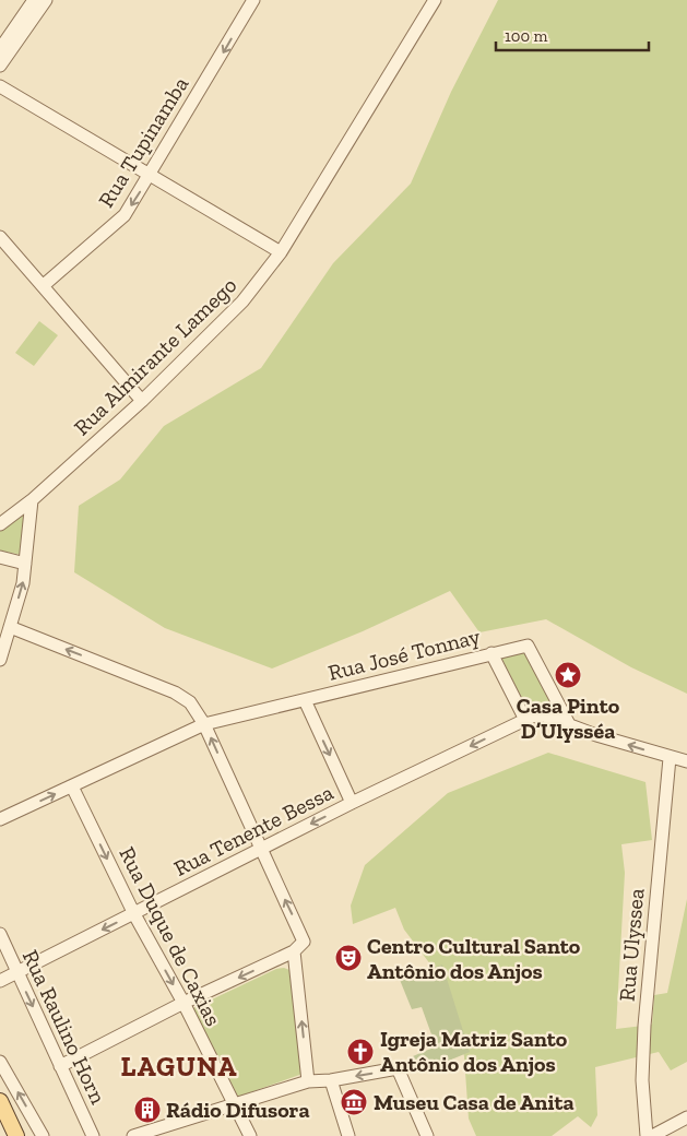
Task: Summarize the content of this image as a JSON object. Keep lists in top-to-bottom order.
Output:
{
  "streets": {
    "street": [
      "Rua Tupinamba",
      "Rua Almirante Lamego",
      "Rua José Tonnay",
      "Rua Tenente Bessa",
      "Rua Duque de Caxias",
      "Rua Ulyssea",
      "Rua Raulino Horn"
    ]
  },
  "crossings": [
    ["Rua José Tonnay", "Rua Duque de Caxias"],
    ["Rua Tenente Bessa", "Rua Duque de Caxias"],
    ["Rua Tenente Bessa", "Rua Raulino Horn"]
  ],
  "one_way": ["Rua Tupinamba", "Rua Duque de Caxias", "Rua Raulino Horn"],
  "districts": ["LAGUNA"],
  "places": {
    "place": ["Casa Pinto D’Ulysséa"],
    "theatre": ["Centro Cultural Santo Antônio dos Anjos"],
    "church": ["Igreja Matriz Santo Antônio dos Anjos"],
    "museum": ["Museu Casa de Anita"],
    "building": ["Rádio Difusora"]
  },
  "scale_bar": "100 m"
}
